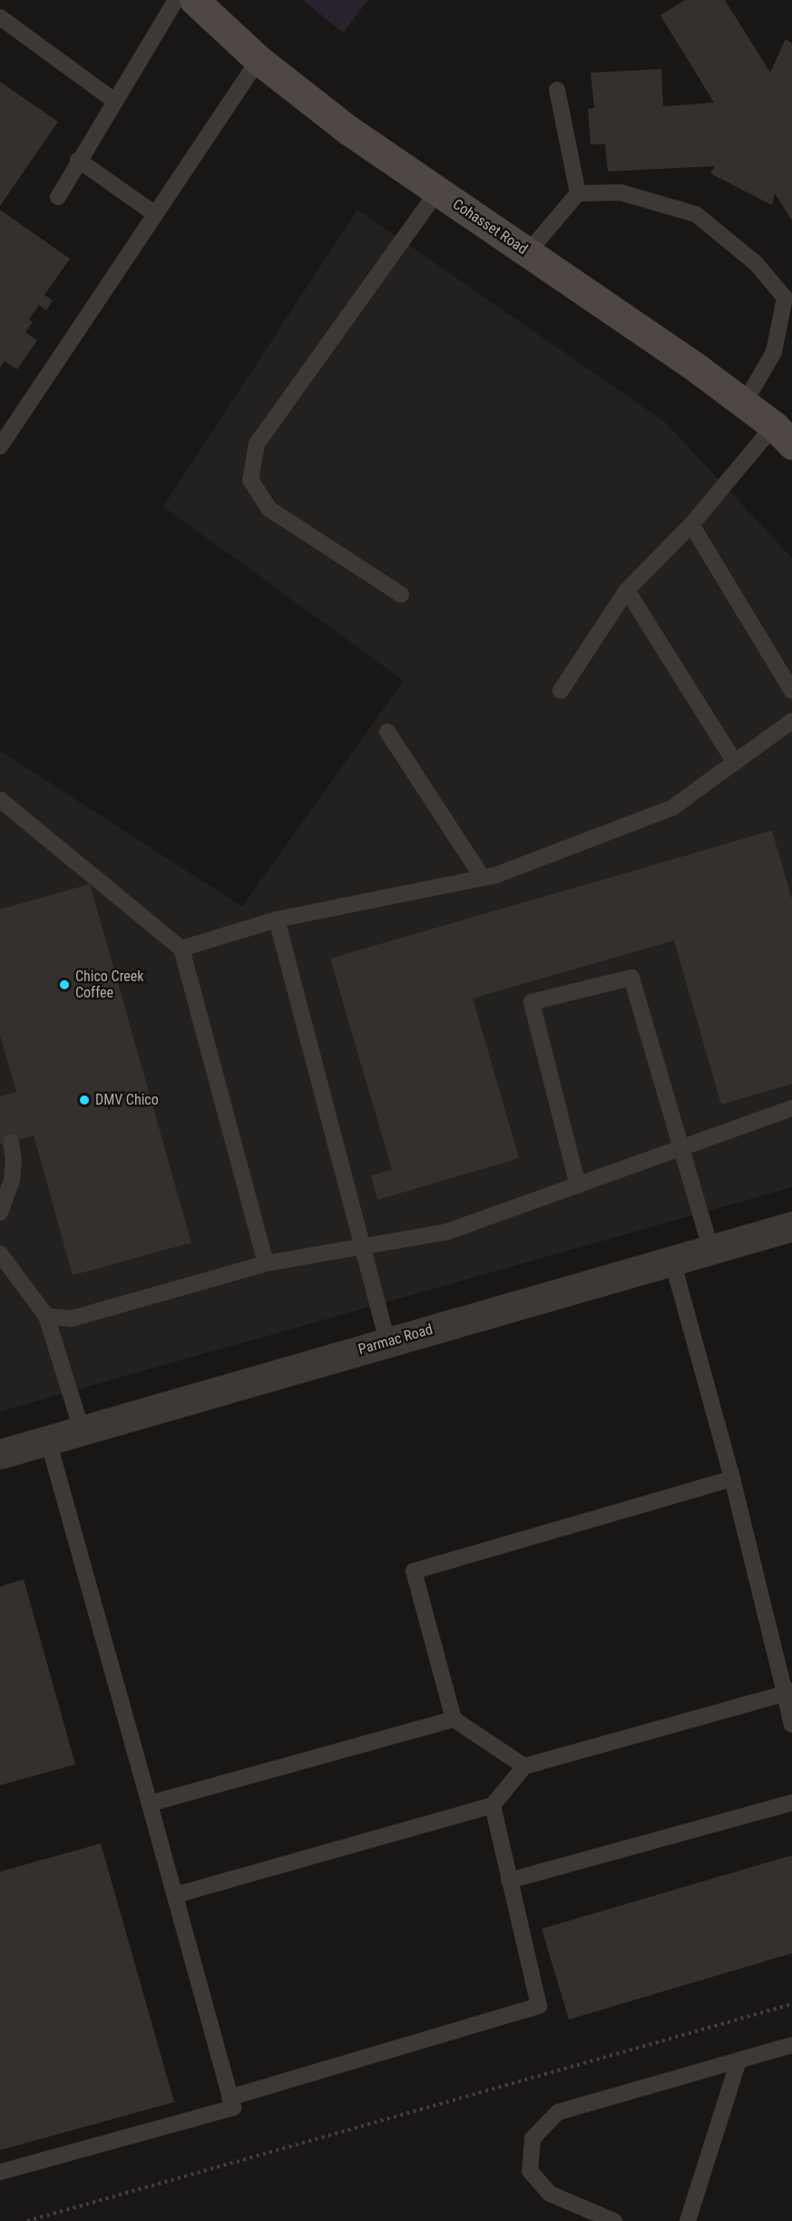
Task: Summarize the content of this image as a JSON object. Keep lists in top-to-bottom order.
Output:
{
  "streets": {
    "main road": ["Cohasset Road"],
    "street": ["Parmac Road"]
  },
  "places": ["Chico Creek Coffee", "DMV Chico"]
}
